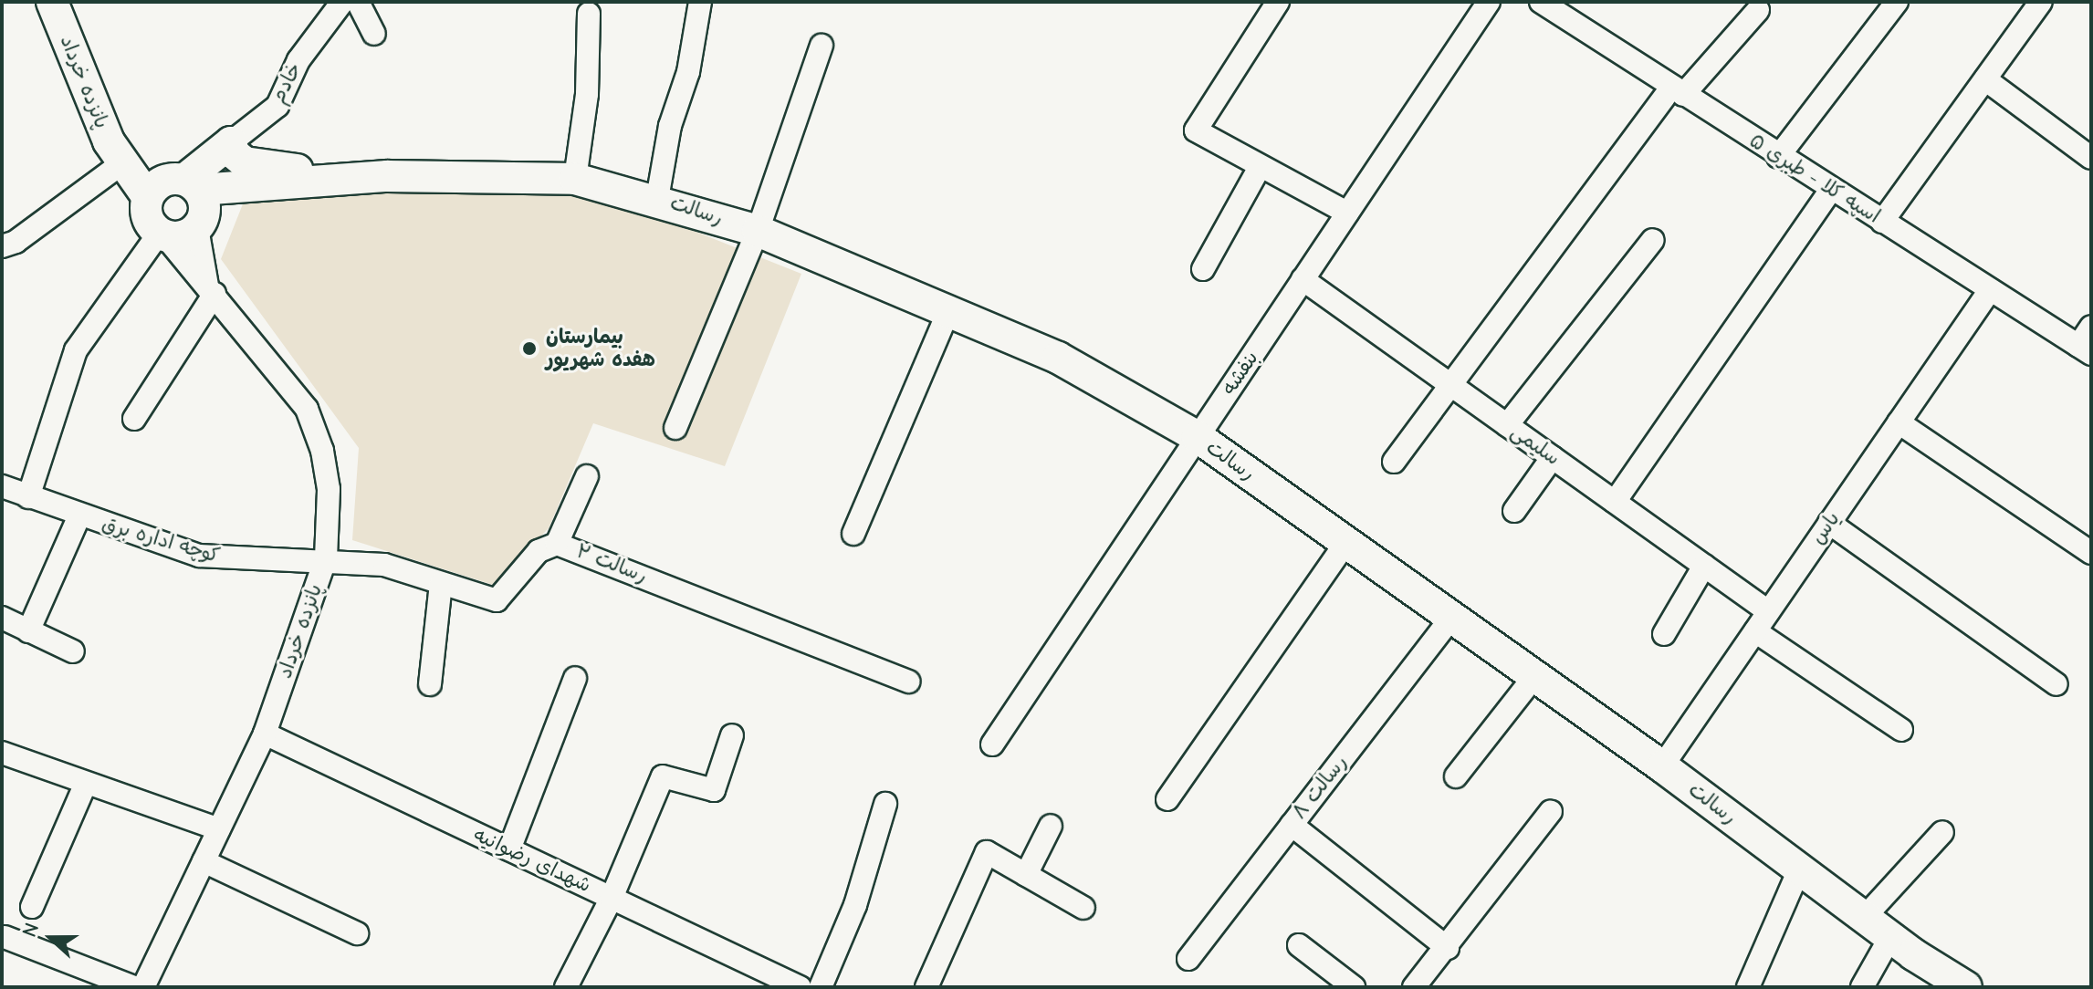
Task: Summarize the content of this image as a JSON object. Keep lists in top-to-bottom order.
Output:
{
  "streets": {
    "main road": ["پانزده خرداد", "خادم", "رسالت"],
    "street": [
      "اسپه کلا - طبری ۵",
      "بنفشه",
      "سلیمی",
      "یاس",
      "کوچه اداره برق",
      "رسالت ۲",
      "رسالت ۸",
      "شهدای رضوانیه"
    ]
  },
  "crossings": [
    ["پانزده خرداد", "خادم"],
    ["پانزده خرداد", "رسالت"],
    ["پانزده خرداد", "کوچه اداره برق"],
    ["پانزده خرداد", "رسالت ۲"],
    ["پانزده خرداد", "شهدای رضوانیه"],
    ["خادم", "رسالت"],
    ["اسپه کلا - طبری ۵", "یاس"],
    ["رسالت", "بنفشه"],
    ["رسالت", "یاس"],
    ["رسالت", "رسالت ۸"],
    ["بنفشه", "سلیمی"],
    ["سلیمی", "یاس"],
    ["کوچه اداره برق", "رسالت ۲"]
  ],
  "places": ["بیمارستان هفده شهریور"],
  "north": "left"
}
